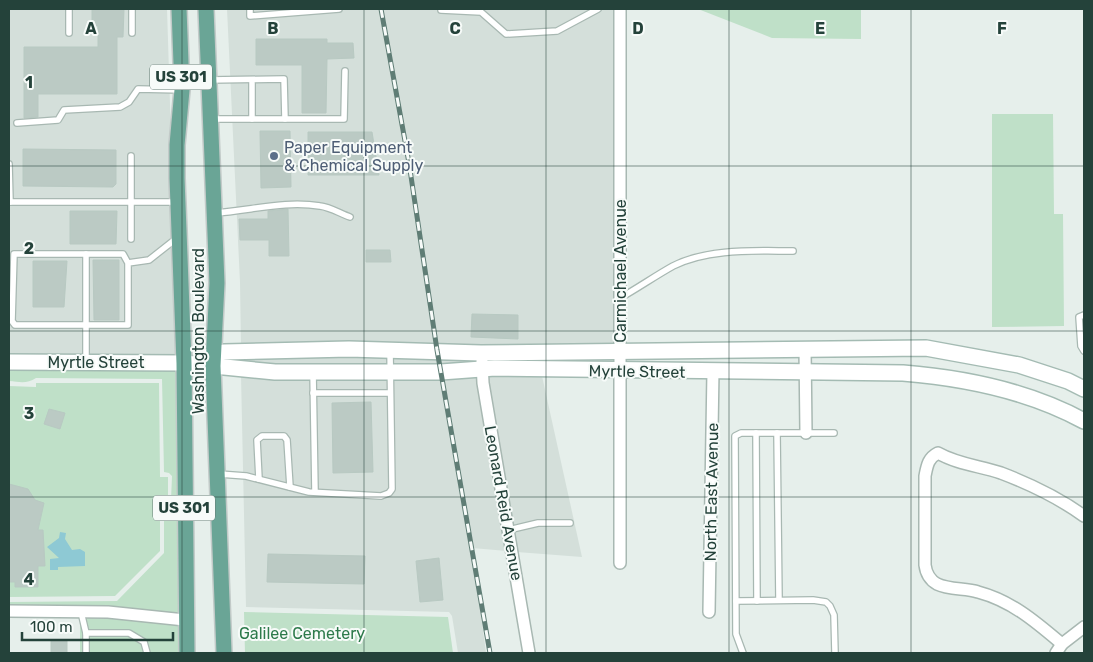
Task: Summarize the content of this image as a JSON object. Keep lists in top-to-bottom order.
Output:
{
  "streets": {
    "main road": ["US 301", "Washington Boulevard"],
    "street": [
      "Carmichael Avenue",
      "Myrtle Street",
      "North East Avenue",
      "Leonard Reid Avenue"
    ]
  },
  "crossings": [
    ["Carmichael Avenue", "Myrtle Street"],
    ["Washington Boulevard", "Myrtle Street"],
    ["Myrtle Street", "North East Avenue"],
    ["Myrtle Street", "Leonard Reid Avenue"]
  ],
  "parks": ["Galilee Cemetery"],
  "places": ["Paper Equipment & Chemical Supply"],
  "scale_bar": "100 m",
  "grid": {
    "columns": [
      "A",
      "B",
      "C",
      "D",
      "E",
      "F"
    ],
    "rows": [
      "1",
      "2",
      "3",
      "4"
    ]
  }
}
